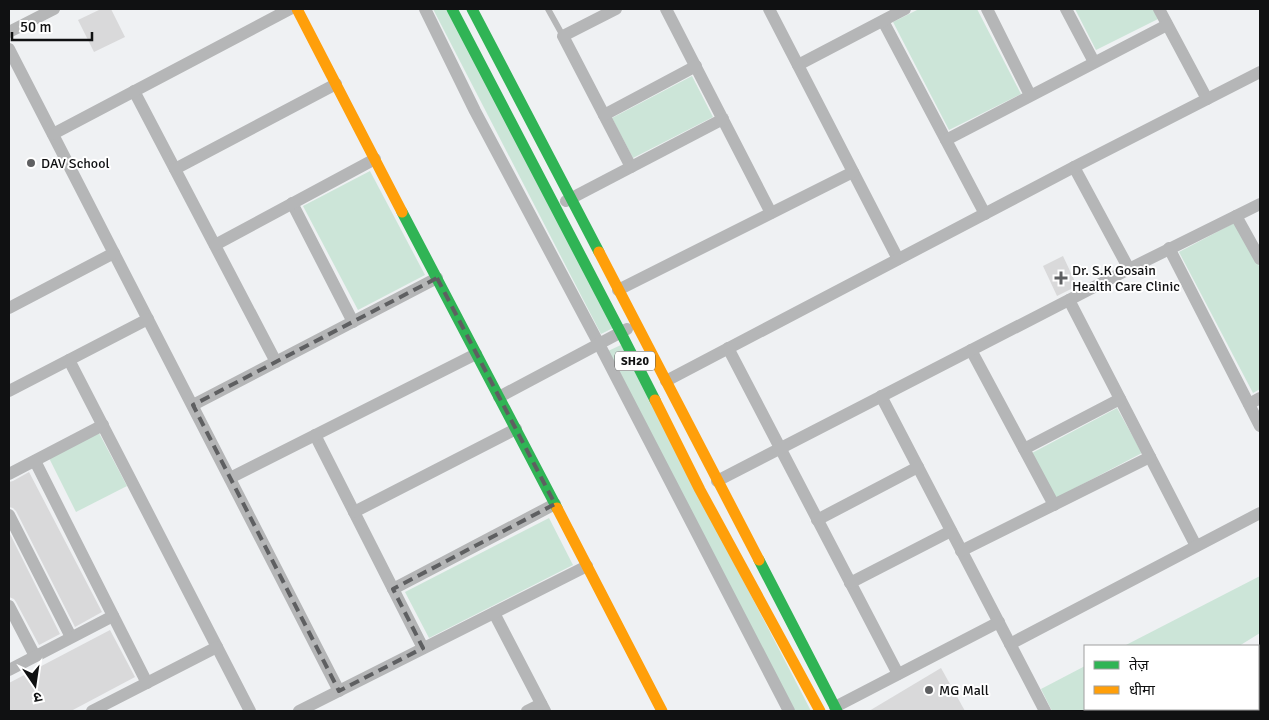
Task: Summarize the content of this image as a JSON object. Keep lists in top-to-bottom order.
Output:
{
  "streets": {
    "main road": ["SH20"]
  },
  "places": {
    "other": ["DAV School", "MG Mall"],
    "health": ["Dr. S.K Gosain Health Care Clinic"]
  },
  "legend": ["तेज़", "धीमा"],
  "scale_bar": "50 m",
  "north": "bottom"
}
